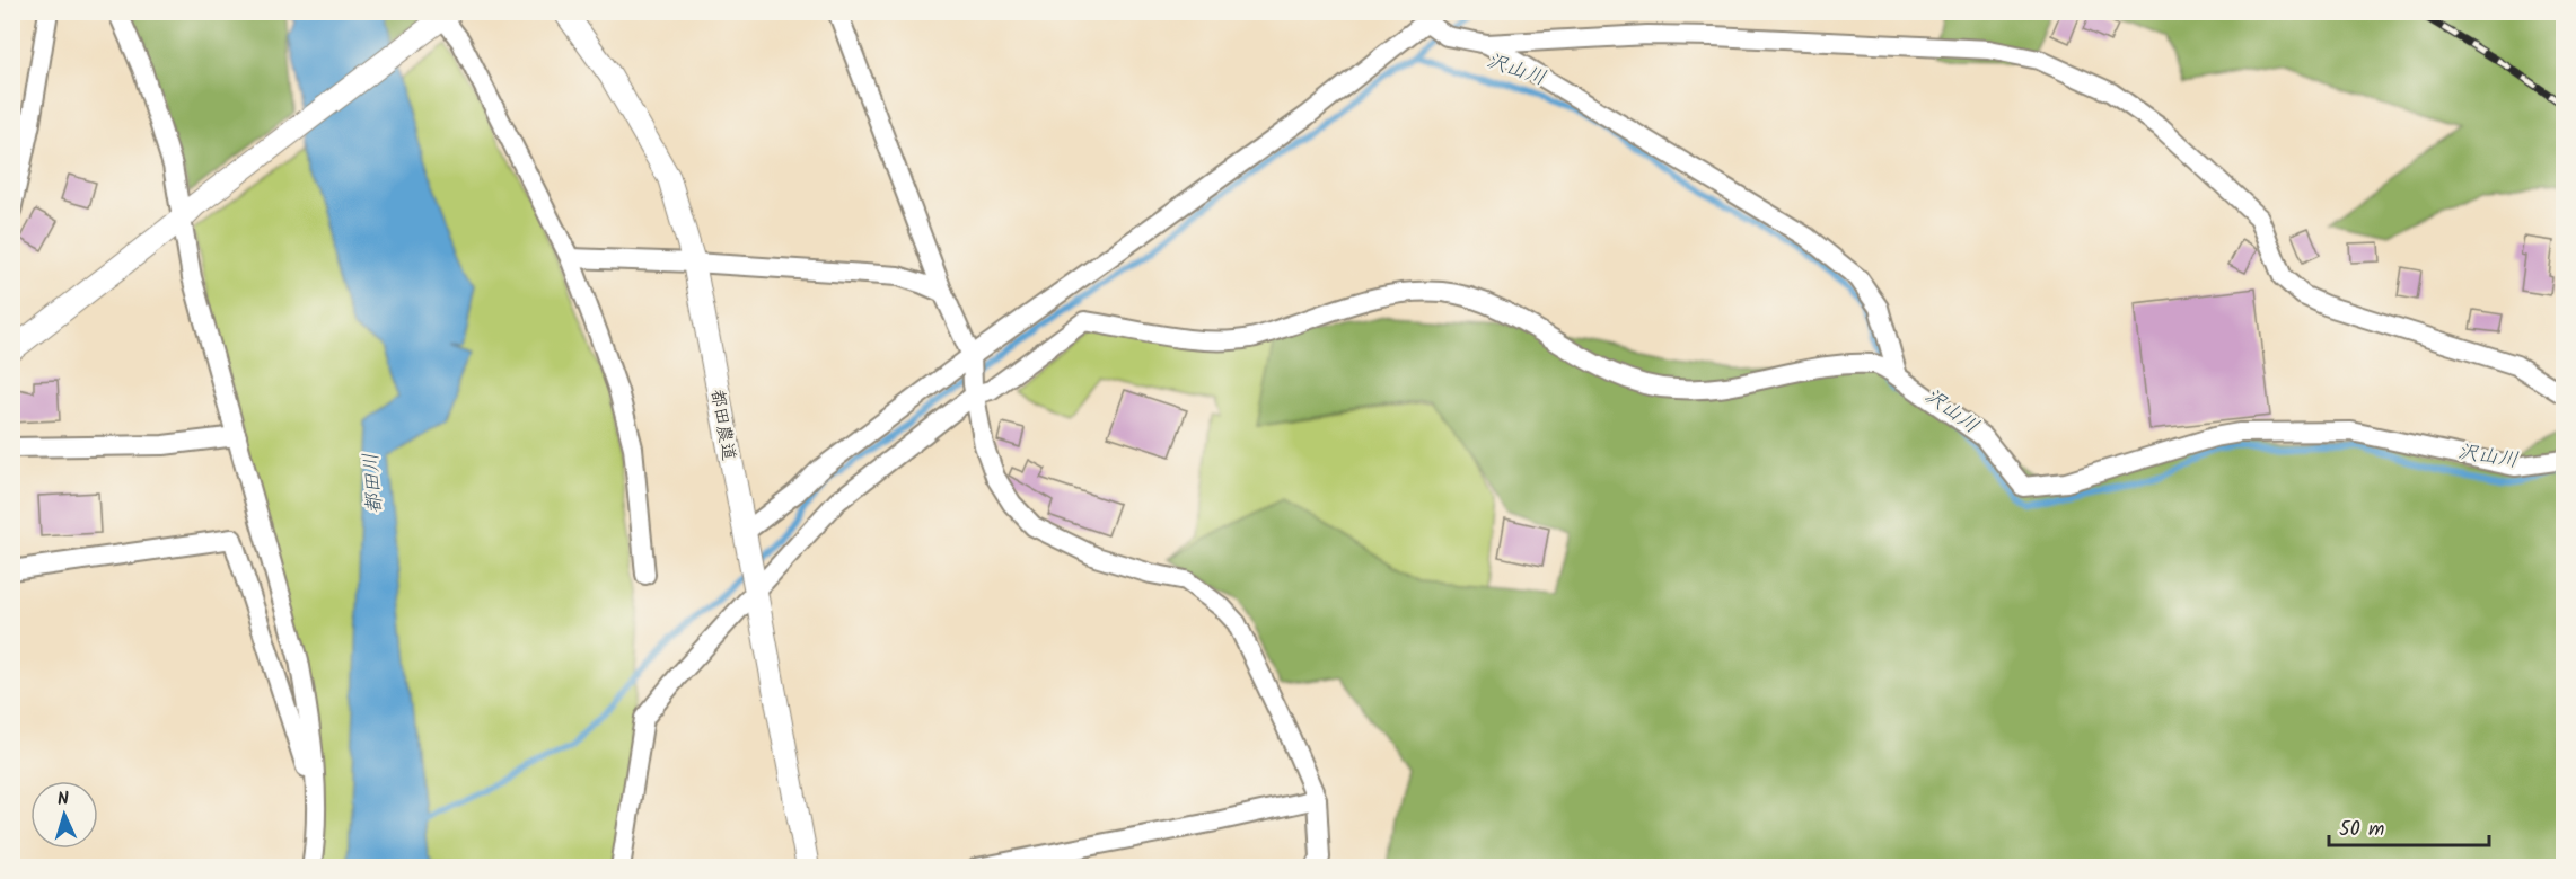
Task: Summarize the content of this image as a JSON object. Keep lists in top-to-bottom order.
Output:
{
  "streets": {
    "street": ["都田農道"]
  },
  "water": ["沢山川", "都田川"],
  "scale_bar": "50 m",
  "north": "top"
}
